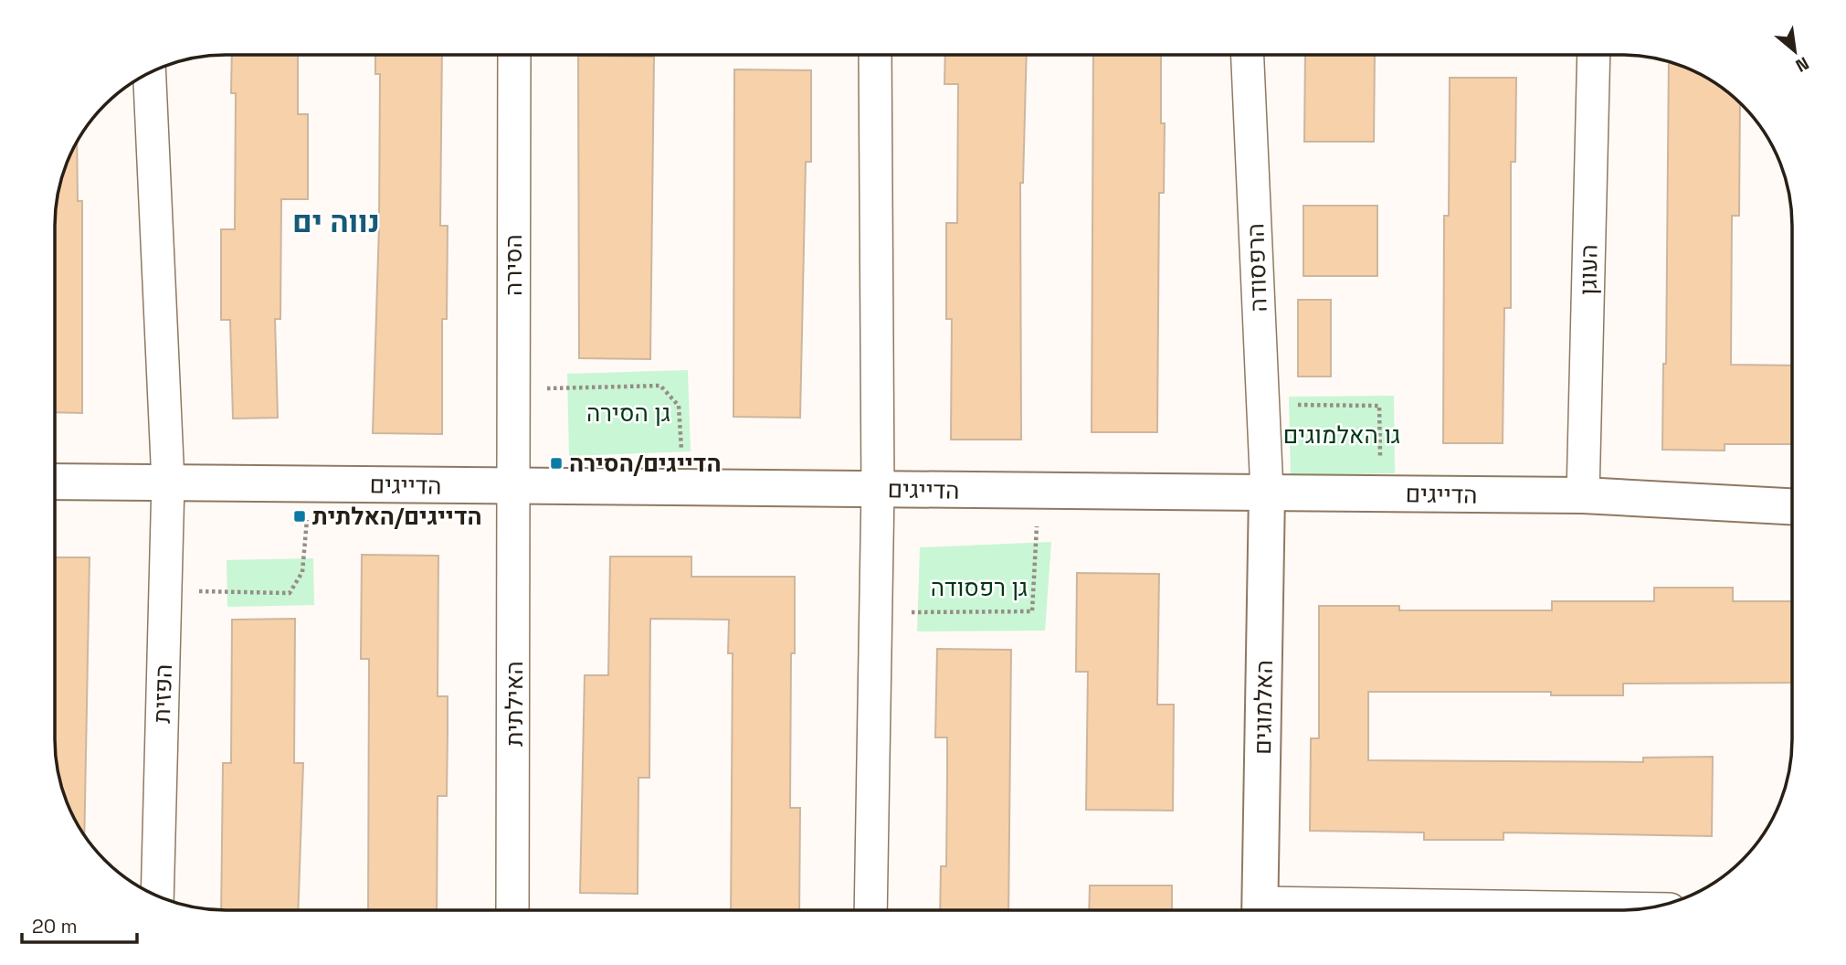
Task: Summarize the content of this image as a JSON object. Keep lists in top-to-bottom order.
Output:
{
  "streets": {
    "street": [
      "הסירה",
      "הרפסודה",
      "העוגן",
      "הדייגים",
      "הפזית",
      "האילתית",
      "האלמוגים"
    ]
  },
  "crossings": [
    ["הסירה", "הדייגים"],
    ["הסירה", "האילתית"],
    ["הרפסודה", "הדייגים"],
    ["הרפסודה", "האלמוגים"],
    ["העוגן", "הדייגים"],
    ["הדייגים", "הפזית"],
    ["הדייגים", "האילתית"],
    ["הדייגים", "האלמוגים"]
  ],
  "districts": ["נווה ים"],
  "parks": ["גן הסירה", "גו האלמוגים", "גן רפסודה"],
  "places": {
    "transit": ["הדייגים/הסירה", "הדייגים/האלתית"]
  },
  "scale_bar": "20 m",
  "north": "bottom right"
}
